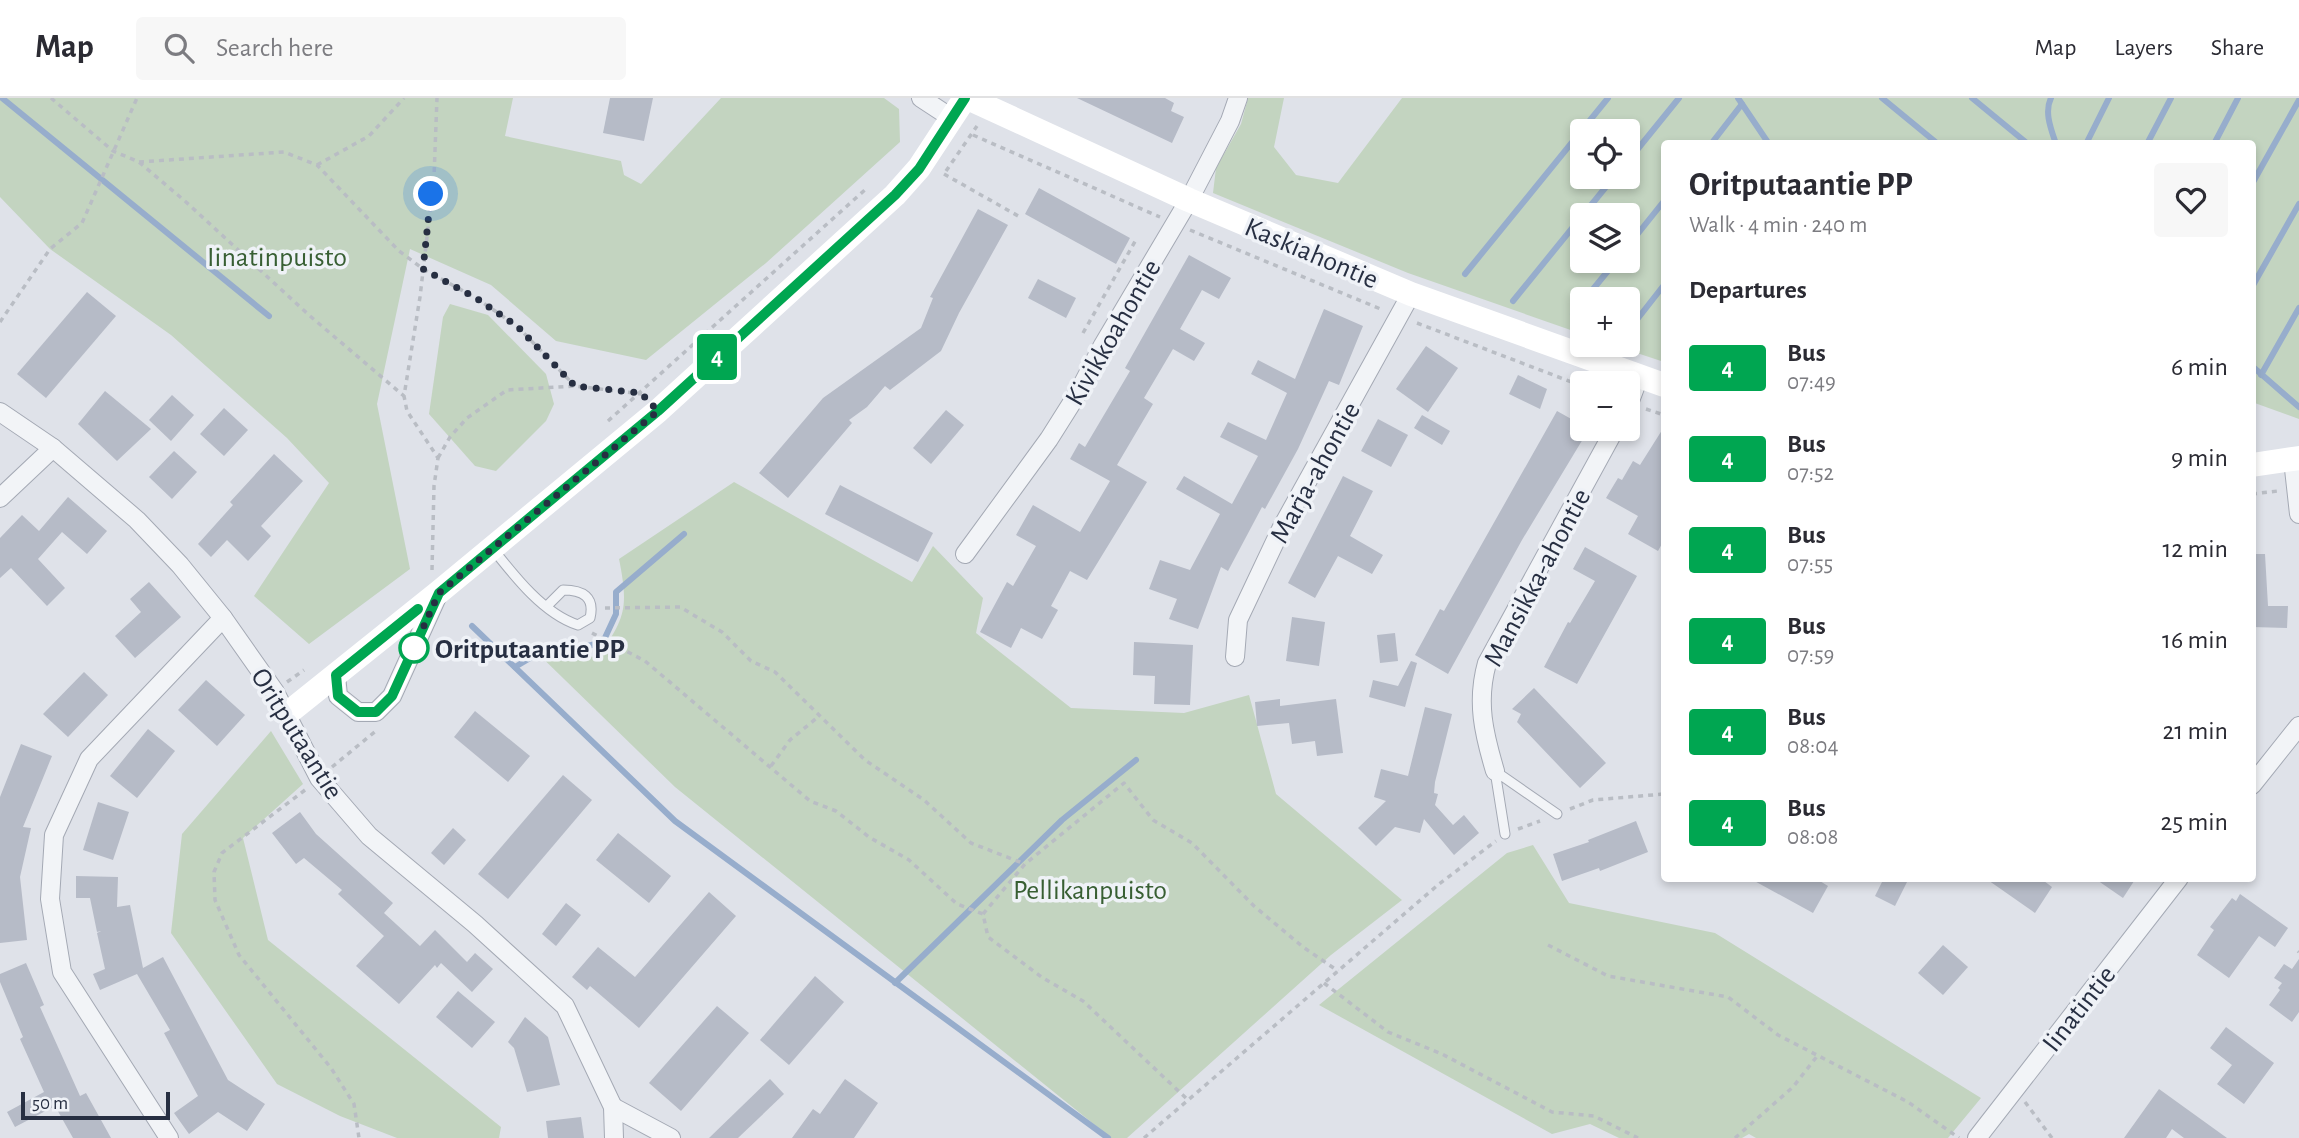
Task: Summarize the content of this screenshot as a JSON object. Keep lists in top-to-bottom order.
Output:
{
  "streets": {
    "street": [
      "Kaskiahontie",
      "Kivikkoahontie",
      "Marja-ahontie",
      "Mansikka-ahontie",
      "Oritputaantie",
      "Iinatintie"
    ]
  },
  "crossings": [
    ["Kaskiahontie", "Kivikkoahontie"],
    ["Kaskiahontie", "Marja-ahontie"]
  ],
  "parks": ["Iinatinpuisto", "Pellikanpuisto"],
  "places": ["Oritputaantie PP"],
  "lines": ["bus line 4"],
  "scale_bar": "50 m",
  "page": {
    "header": "Map",
    "search": "Search here",
    "nav": ["Map", "Layers", "Share"],
    "on_map": "4",
    "map_buttons": ["+", "−"],
    "heading": [
      ["Oritputaantie PP", "Walk · 4 min · 240 m"],
      "Departures"
    ],
    "list": [
      {
        "mark": "4",
        "name": "Bus",
        "note": "07:49",
        "value": "6 min"
      },
      {
        "mark": "4",
        "name": "Bus",
        "note": "07:52",
        "value": "9 min"
      },
      {
        "mark": "4",
        "name": "Bus",
        "note": "07:55",
        "value": "12 min"
      },
      {
        "mark": "4",
        "name": "Bus",
        "note": "07:59",
        "value": "16 min"
      },
      {
        "mark": "4",
        "name": "Bus",
        "note": "08:04",
        "value": "21 min"
      },
      {
        "mark": "4",
        "name": "Bus",
        "note": "08:08",
        "value": "25 min"
      }
    ],
    "scale": "50 m"
  }
}
